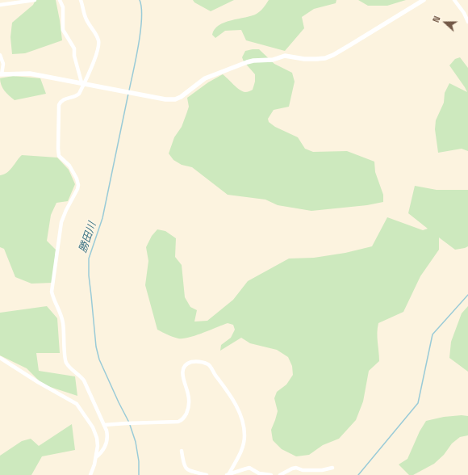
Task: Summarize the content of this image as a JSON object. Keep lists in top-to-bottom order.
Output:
{
  "water": ["勝田川"],
  "north": "left"
}
